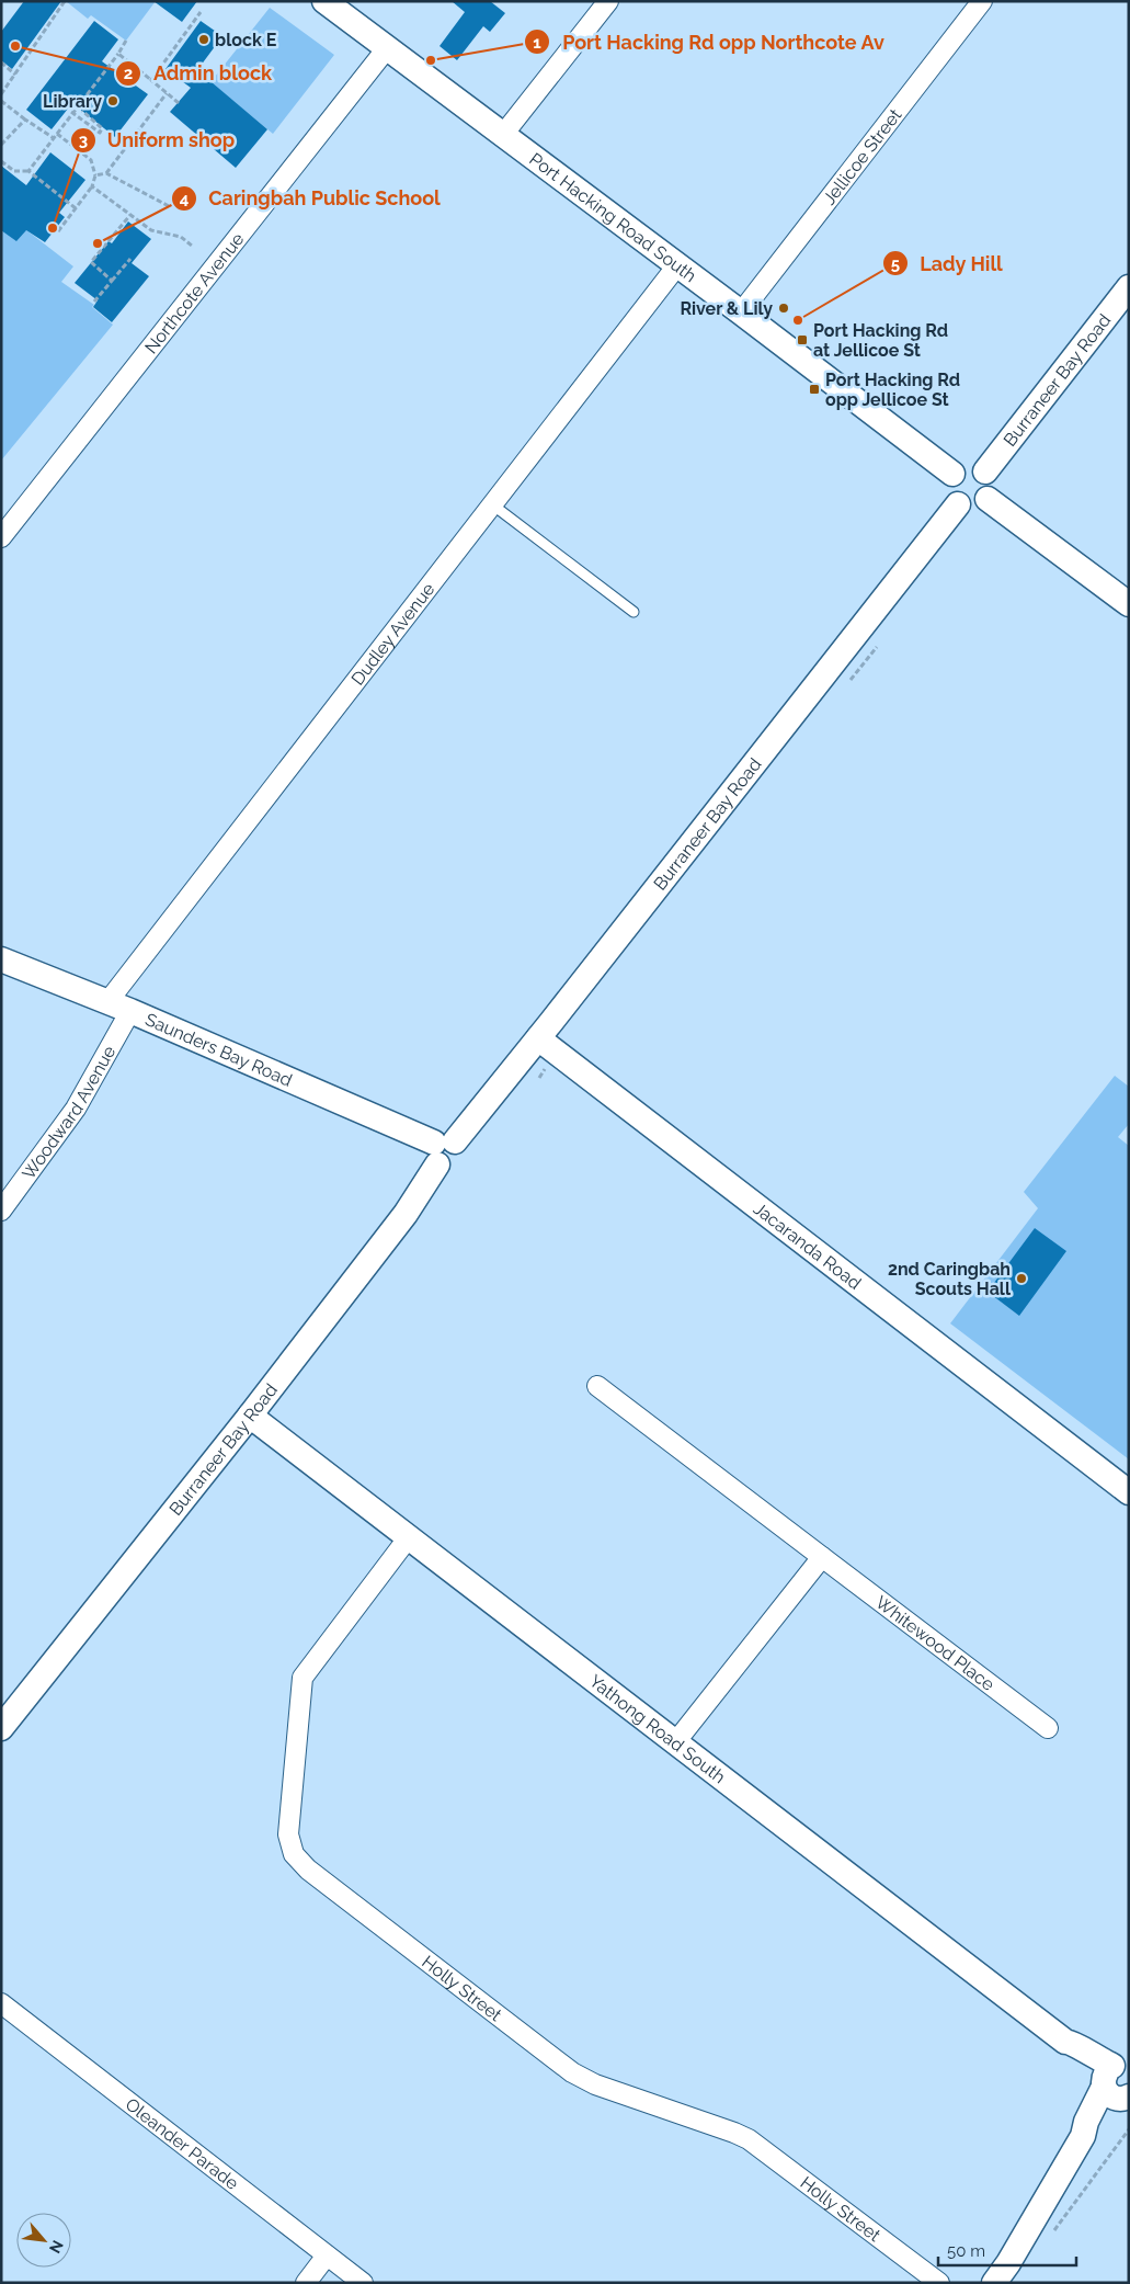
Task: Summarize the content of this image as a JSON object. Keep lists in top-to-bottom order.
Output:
{
  "streets": {
    "street": [
      "Jellicoe Street",
      "Port Hacking Road South",
      "Northcote Avenue",
      "Burraneer Bay Road",
      "Dudley Avenue",
      "Saunders Bay Road",
      "Woodward Avenue",
      "Jacaranda Road",
      "Whitewood Place",
      "Yathong Road South",
      "Holly Street",
      "Oleander Parade"
    ]
  },
  "crossings": [
    ["Jellicoe Street", "Port Hacking Road South"],
    ["Port Hacking Road South", "Northcote Avenue"],
    ["Port Hacking Road South", "Burraneer Bay Road"],
    ["Port Hacking Road South", "Dudley Avenue"],
    ["Burraneer Bay Road", "Saunders Bay Road"],
    ["Burraneer Bay Road", "Jacaranda Road"],
    ["Burraneer Bay Road", "Yathong Road South"],
    ["Dudley Avenue", "Saunders Bay Road"],
    ["Saunders Bay Road", "Woodward Avenue"],
    ["Yathong Road South", "Holly Street"]
  ],
  "places": {
    "other": [
      "block E",
      "Admin block",
      "Port Hacking Rd opp Northcote Av",
      "Library",
      "Uniform shop",
      "Caringbah Public School",
      "River & Lily",
      "Lady Hill",
      "2nd Caringbah Scouts Hall"
    ],
    "transit": ["Port Hacking Rd at Jellicoe St", "Port Hacking Rd opp Jellicoe St"]
  },
  "scale_bar": "50 m",
  "north": "bottom right"
}
